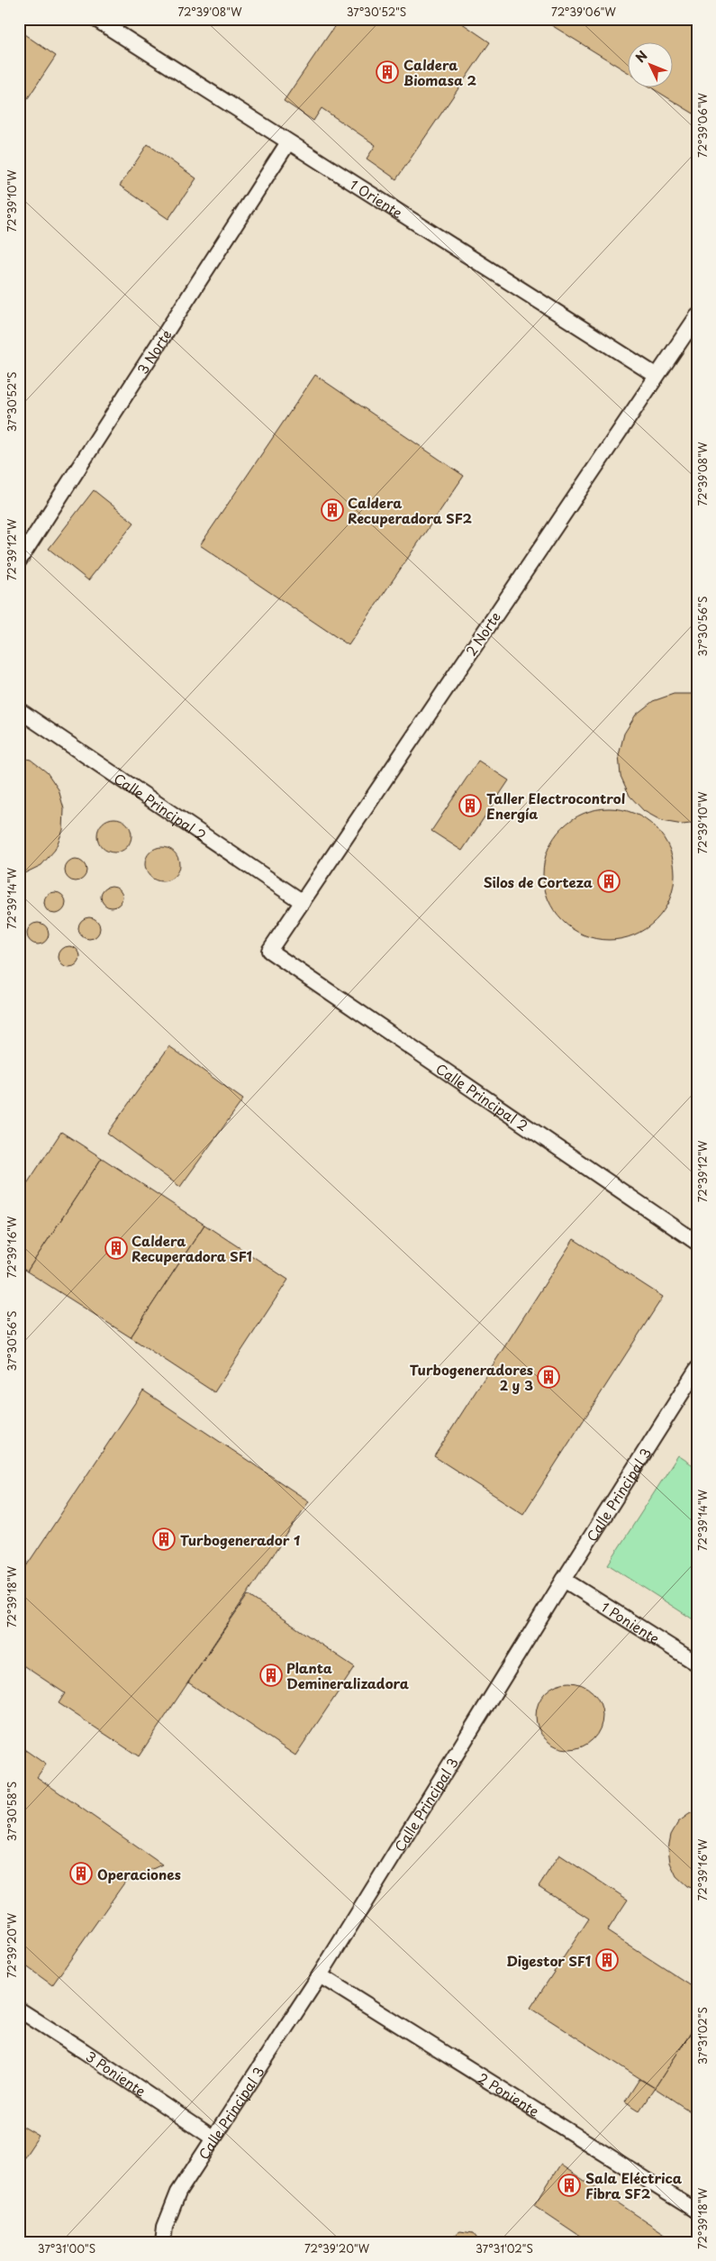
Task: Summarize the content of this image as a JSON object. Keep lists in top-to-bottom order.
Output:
{
  "streets": {
    "lane": [
      "1 Oriente",
      "3 Norte",
      "2 Norte",
      "Calle Principal 2",
      "Calle Principal 3",
      "1 Poniente",
      "3 Poniente",
      "2 Poniente"
    ]
  },
  "crossings": [
    ["1 Oriente", "3 Norte"],
    ["1 Oriente", "2 Norte"],
    ["2 Norte", "Calle Principal 2"],
    ["Calle Principal 3", "1 Poniente"],
    ["Calle Principal 3", "3 Poniente"],
    ["Calle Principal 3", "2 Poniente"]
  ],
  "places": {
    "building": [
      "Caldera Biomasa 2",
      "Caldera Recuperadora SF2",
      "Taller Electrocontrol Energía",
      "Silos de Corteza",
      "Caldera Recuperadora SF1",
      "Turbogeneradores 2 y 3",
      "Turbogenerador 1",
      "Planta Demineralizadora",
      "Operaciones",
      "Digestor SF1",
      "Sala Eléctrica Fibra SF2"
    ]
  },
  "north": "top left",
  "coordinates": [
    "72°39'08\"W",
    "37°30'52\"S",
    "72°39'06\"W",
    "72°39'10\"W",
    "72°39'12\"W",
    "37°30'56\"S",
    "72°39'14\"W",
    "72°39'16\"W",
    "72°39'18\"W",
    "37°30'58\"S",
    "72°39'20\"W",
    "37°31'02\"S",
    "37°31'00\"S"
  ]
}
